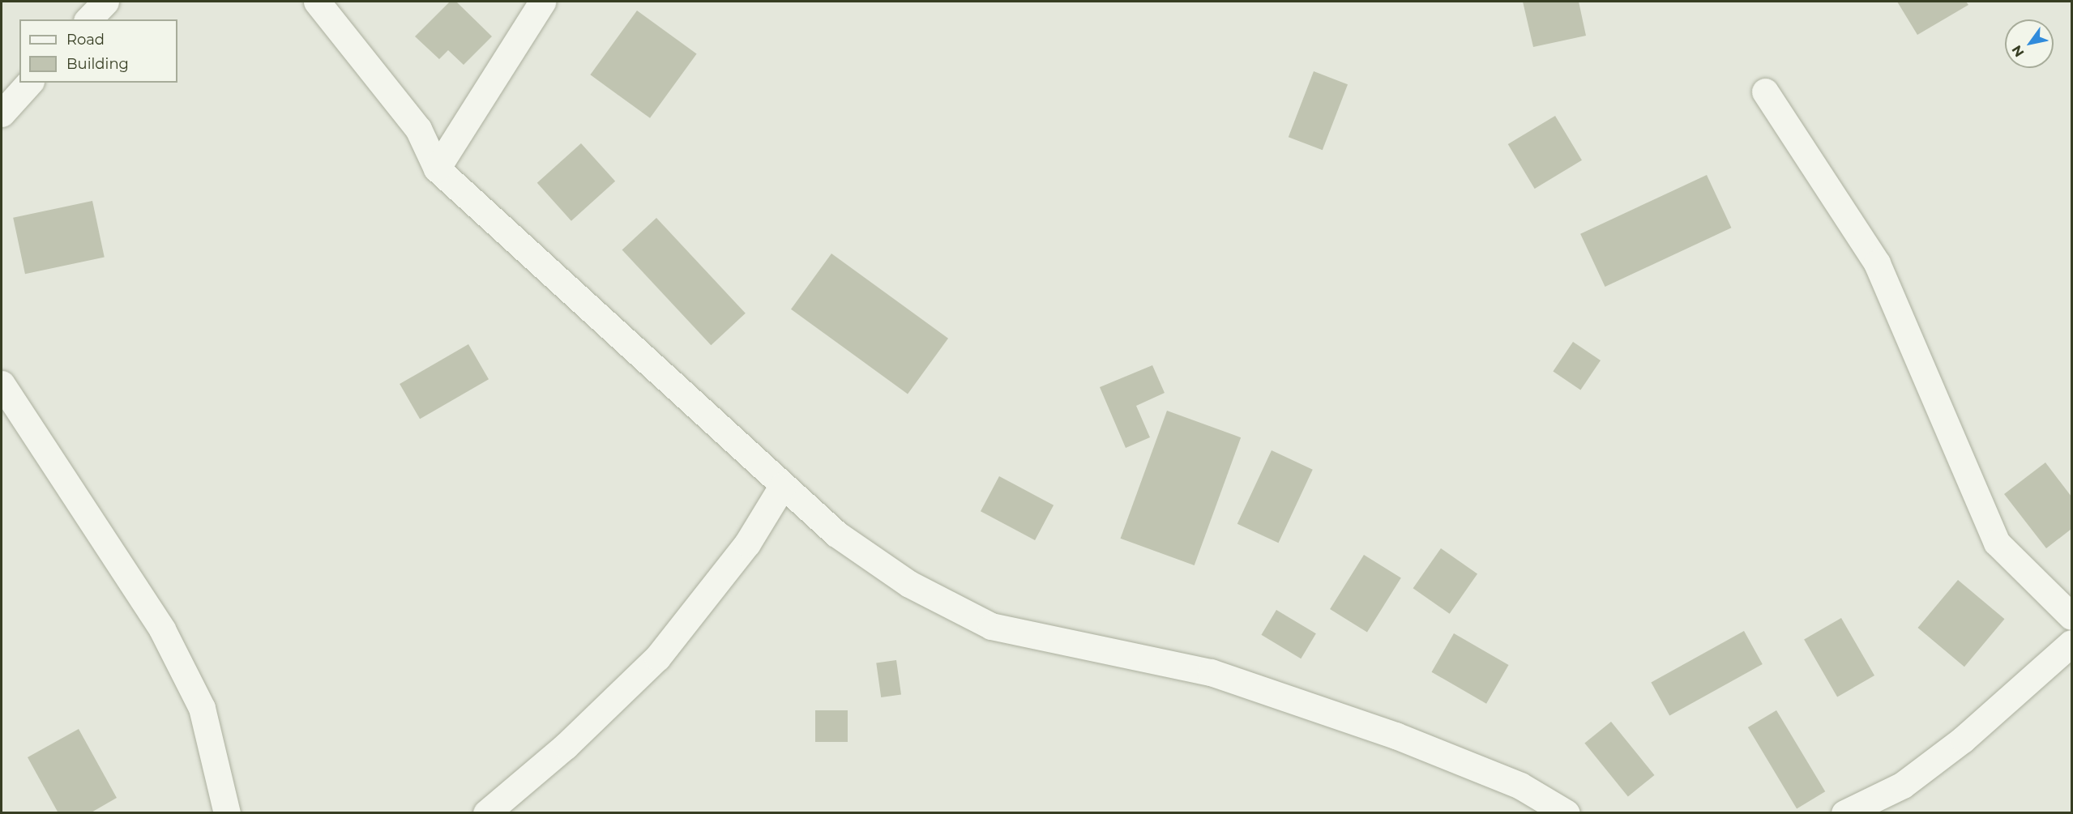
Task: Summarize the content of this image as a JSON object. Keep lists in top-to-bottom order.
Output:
{
  "legend": ["Road", "Building"],
  "north": "bottom left"
}
